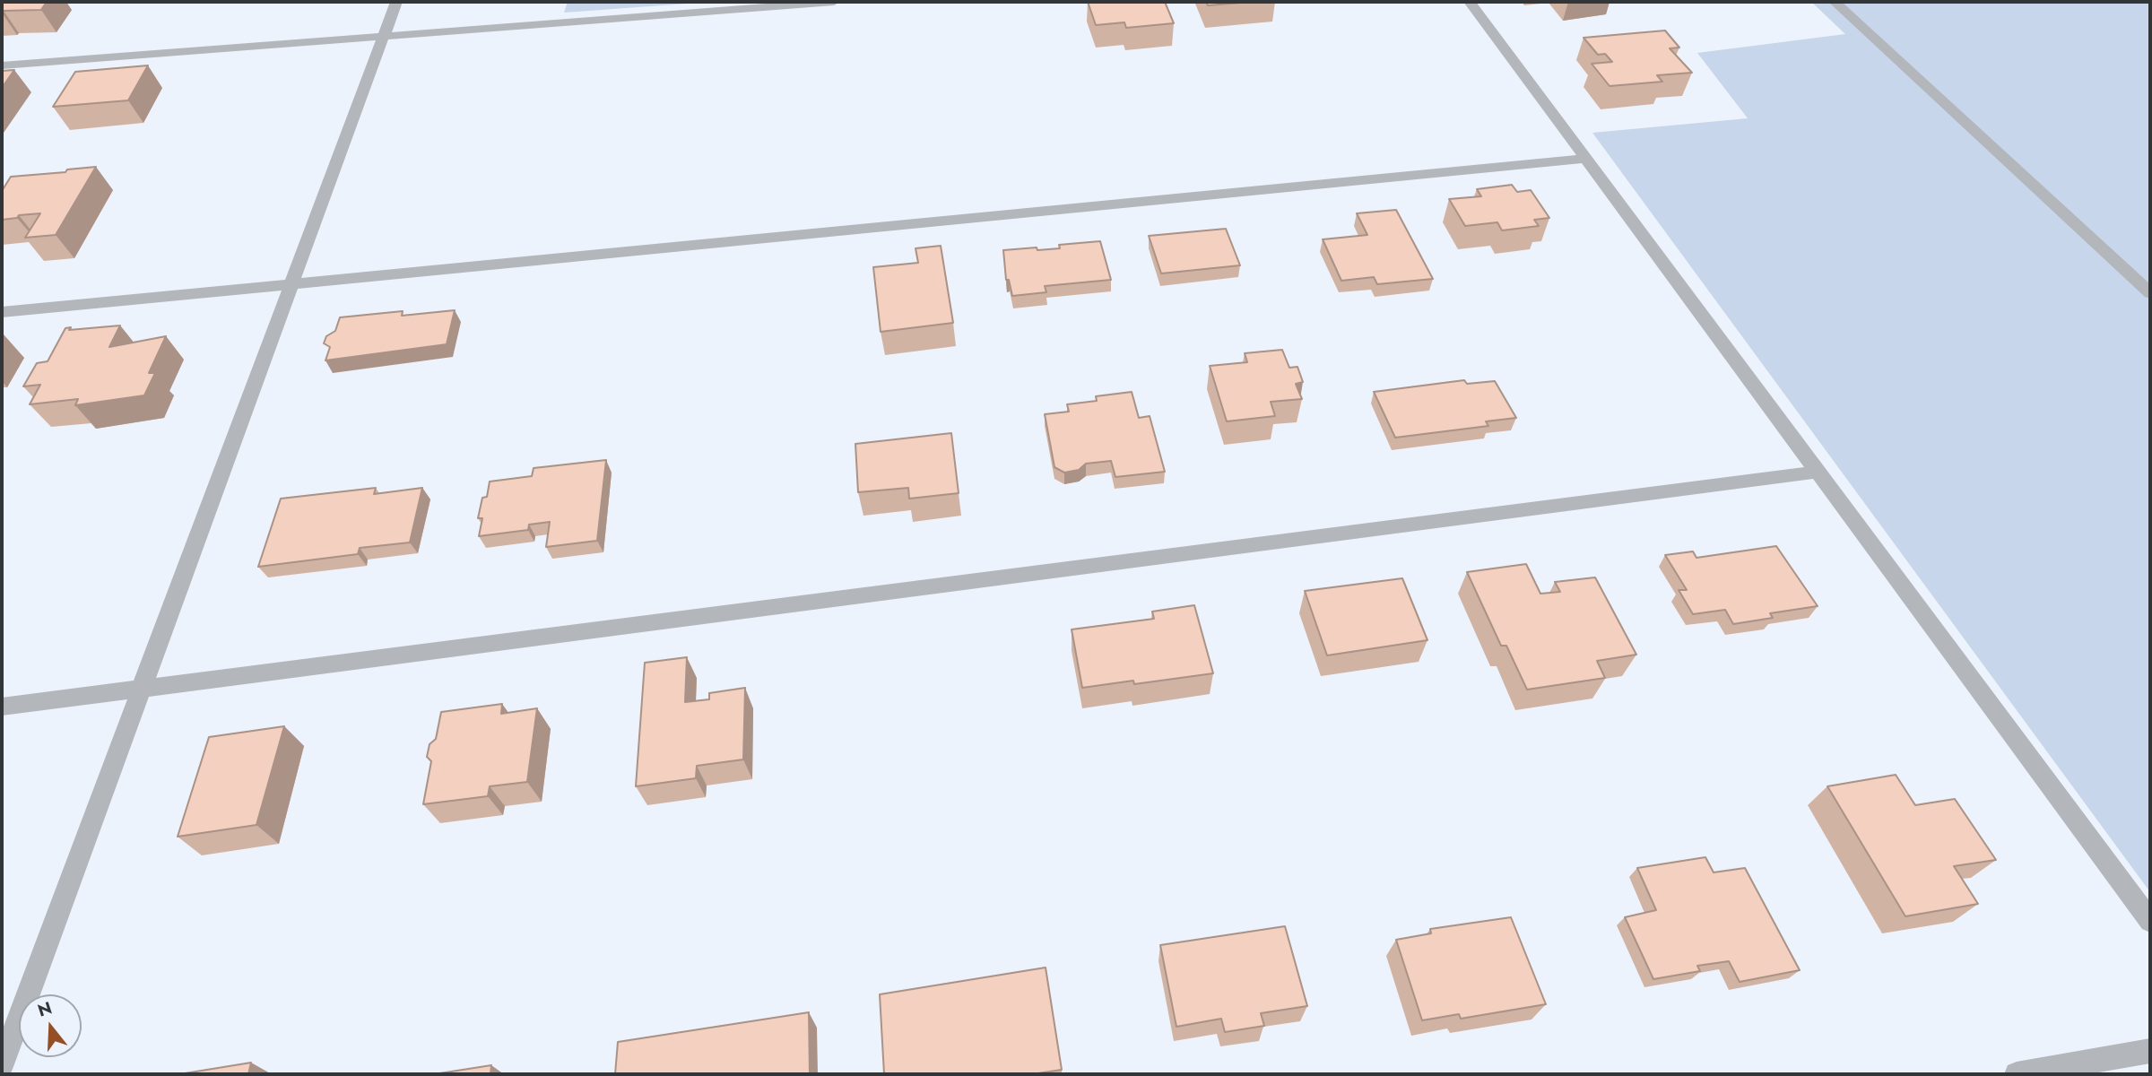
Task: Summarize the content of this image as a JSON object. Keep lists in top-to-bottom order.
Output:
{
  "north": "top"
}
